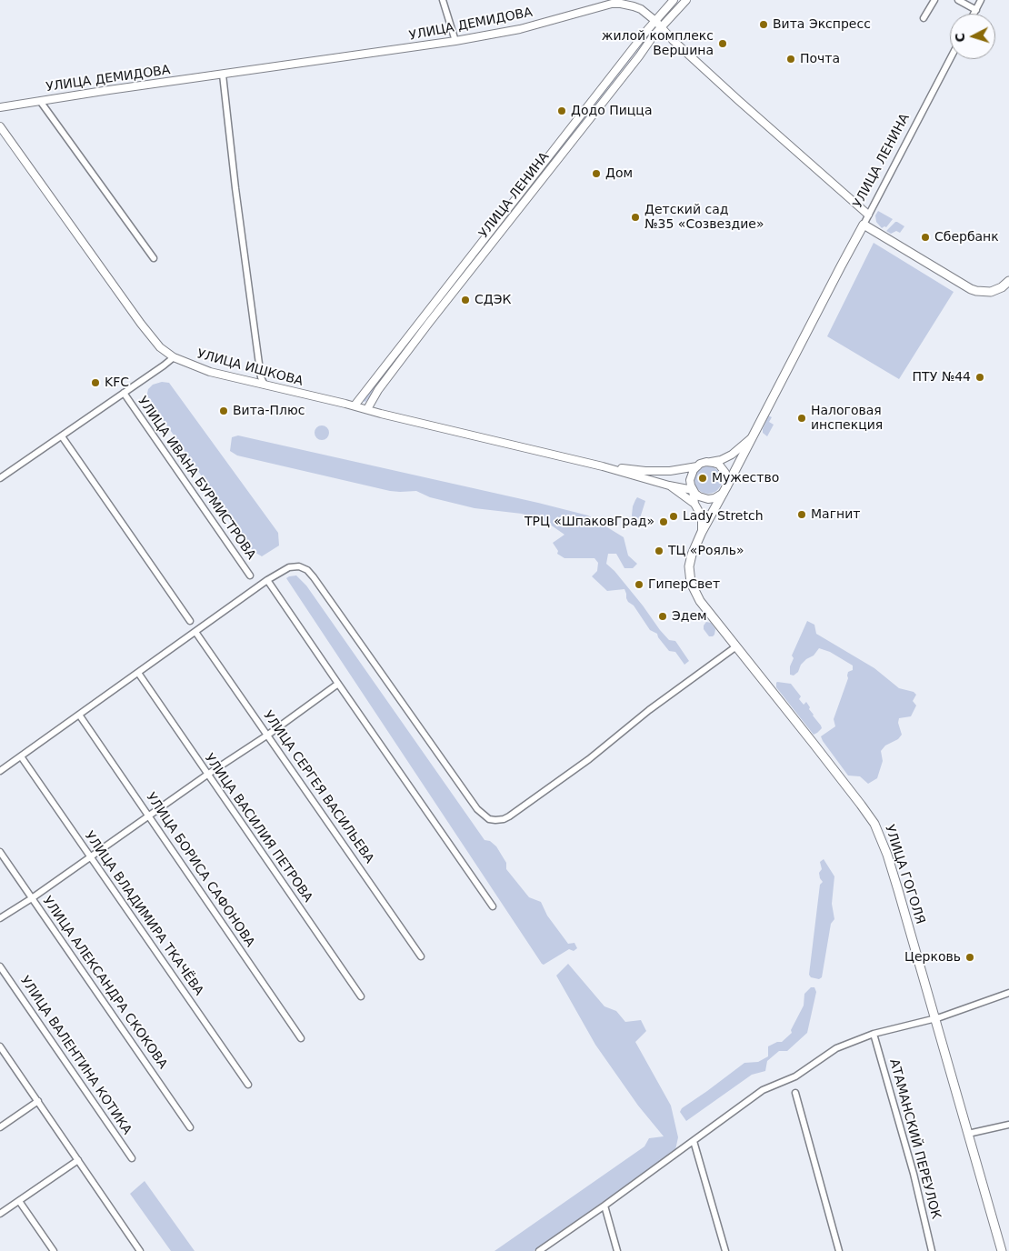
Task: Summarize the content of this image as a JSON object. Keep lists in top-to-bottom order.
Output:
{
  "streets": {
    "main road": ["УЛИЦА ЛЕНИНА", "УЛИЦА ГОГОЛЯ"],
    "street": [
      "УЛИЦА ДЕМИДОВА",
      "УЛИЦА ИШКОВА",
      "УЛИЦА ИВАНА БУРМИСТРОВА",
      "УЛИЦА СЕРГЕЯ ВАСИЛЬЕВА",
      "УЛИЦА ВАСИЛИЯ ПЕТРОВА",
      "УЛИЦА БОРИСА САФОНОВА",
      "УЛИЦА ВЛАДИМИРА ТКАЧЁВА",
      "УЛИЦА АЛЕКСАНДРА СКОКОВА",
      "УЛИЦА ВАЛЕНТИНА КОТИКА",
      "АТАМАНСКИЙ ПЕРЕУЛОК"
    ]
  },
  "crossings": [
    ["УЛИЦА ДЕМИДОВА", "УЛИЦА ЛЕНИНА"],
    ["УЛИЦА ЛЕНИНА", "УЛИЦА ИШКОВА"],
    ["УЛИЦА ЛЕНИНА", "УЛИЦА ГОГОЛЯ"],
    ["УЛИЦА ИШКОВА", "УЛИЦА ГОГОЛЯ"]
  ],
  "places": [
    "Вита Экспресс",
    "жилой комплекс Вершина",
    "Почта",
    "Додо Пицца",
    "Дом",
    "Детский сад №35 «Созвездие»",
    "Сбербанк",
    "СДЭК",
    "ПТУ №44",
    "KFC",
    "Вита-Плюс",
    "Налоговая инспекция",
    "Мужество",
    "Магнит",
    "Lady Stretch",
    "ТРЦ «ШпаковГрад»",
    "ТЦ «Рояль»",
    "ГиперСвет",
    "Эдем",
    "Церковь"
  ],
  "north": "left"
}
